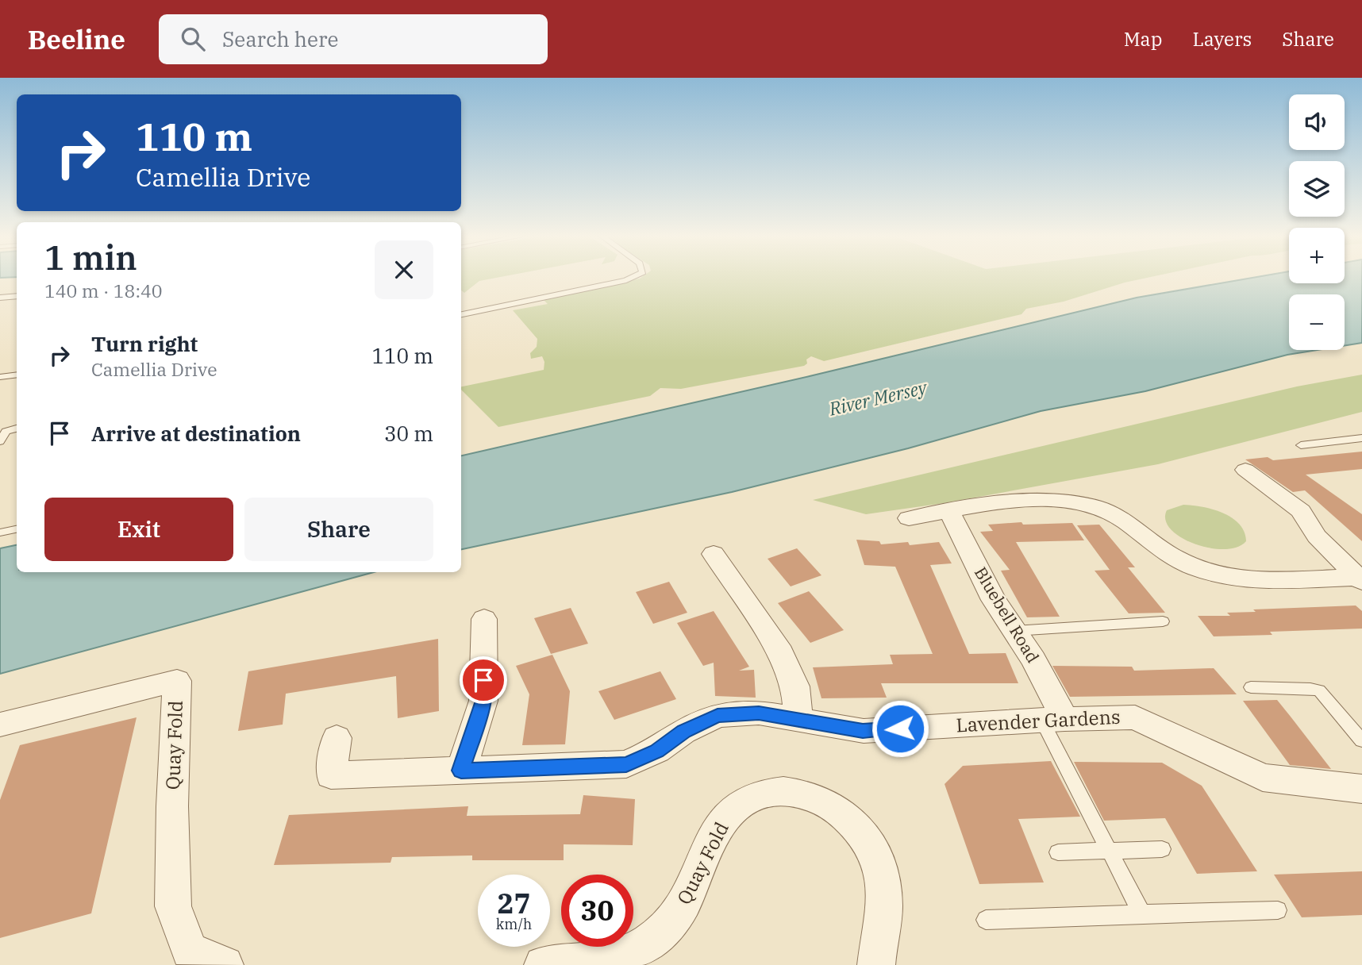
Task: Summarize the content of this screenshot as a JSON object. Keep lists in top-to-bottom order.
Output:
{
  "streets": {
    "street": ["Bluebell Road", "Lavender Gardens", "Quay Fold"]
  },
  "crossings": [
    ["Bluebell Road", "Lavender Gardens"]
  ],
  "water": ["River Mersey"],
  "page": {
    "header": "Beeline",
    "search": "Search here",
    "nav": ["Map", "Layers", "Share"],
    "map_buttons": ["+", "−"],
    "turn": ["110 m", "Camellia Drive"],
    "heading": ["1 min", "140 m · 18:40"],
    "list": [
      {
        "name": "Turn right",
        "note": "Camellia Drive",
        "value": "110 m"
      },
      {
        "name": "Arrive at destination",
        "value": "30 m"
      }
    ],
    "buttons": ["Exit", "Share"],
    "speed": "27 km/h",
    "limit": "30"
  }
}
